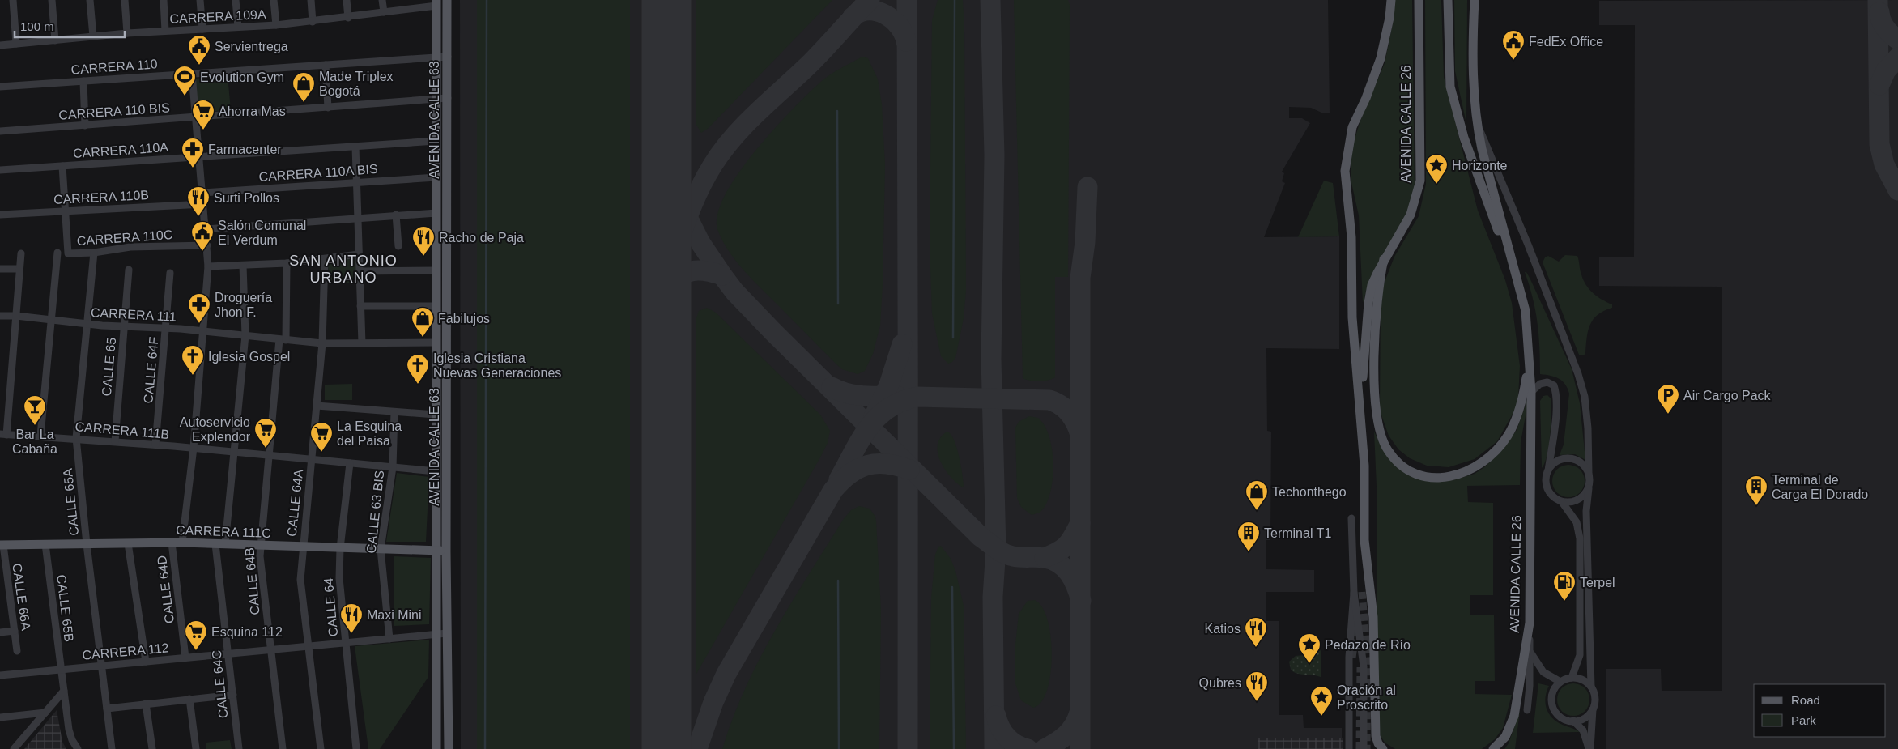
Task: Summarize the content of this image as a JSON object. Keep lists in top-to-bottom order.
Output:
{
  "streets": {
    "main road": ["AVENIDA CALLE 63", "AVENIDA CALLE 26", "CARRERA 111C"],
    "street": [
      "CARRERA 109A",
      "CARRERA 110",
      "CARRERA 110 BIS",
      "CARRERA 110A",
      "CARRERA 110A BIS",
      "CARRERA 110B",
      "CARRERA 110C",
      "CARRERA 111",
      "CALLE 65",
      "CALLE 64F",
      "CARRERA 111B",
      "CALLE 65A",
      "CALLE 64A",
      "CALLE 63 BIS",
      "CALLE 64B",
      "CALLE 64D",
      "CALLE 66A",
      "CALLE 64",
      "CALLE 65B",
      "CARRERA 112",
      "CALLE 64C"
    ]
  },
  "crossings": [
    ["CARRERA 109A", "AVENIDA CALLE 63"],
    ["CARRERA 110", "AVENIDA CALLE 63"],
    ["CARRERA 110", "CALLE 64D"],
    ["CARRERA 110 BIS", "AVENIDA CALLE 63"],
    ["CARRERA 110 BIS", "CALLE 64D"],
    ["AVENIDA CALLE 63", "CARRERA 110A"],
    ["AVENIDA CALLE 63", "CARRERA 110A BIS"],
    ["AVENIDA CALLE 63", "CARRERA 111"],
    ["AVENIDA CALLE 63", "CARRERA 111B"],
    ["AVENIDA CALLE 63", "CARRERA 111C"],
    ["AVENIDA CALLE 63", "CARRERA 112"],
    ["CARRERA 110A", "CALLE 64D"],
    ["CARRERA 110A BIS", "CALLE 64D"],
    ["CARRERA 110B", "CARRERA 110C"],
    ["CARRERA 110B", "CALLE 64D"],
    ["CARRERA 110C", "CALLE 65A"],
    ["CARRERA 110C", "CALLE 64D"],
    ["CARRERA 111", "CALLE 65"],
    ["CARRERA 111", "CALLE 64F"],
    ["CARRERA 111", "CALLE 65A"],
    ["CARRERA 111", "CALLE 64A"],
    ["CARRERA 111", "CALLE 64B"],
    ["CARRERA 111", "CALLE 64D"],
    ["CALLE 65", "CARRERA 111B"],
    ["CALLE 64F", "CARRERA 111B"],
    ["CARRERA 111B", "CALLE 65A"],
    ["CARRERA 111B", "CALLE 64A"],
    ["CARRERA 111B", "CALLE 63 BIS"],
    ["CARRERA 111B", "CALLE 64B"],
    ["CARRERA 111B", "CALLE 64D"],
    ["CARRERA 111B", "CALLE 64"],
    ["CALLE 65A", "CARRERA 111C"],
    ["CALLE 65A", "CARRERA 112"],
    ["CALLE 64A", "CARRERA 111C"],
    ["CALLE 64A", "CARRERA 112"],
    ["CALLE 63 BIS", "CARRERA 111C"],
    ["CALLE 63 BIS", "CARRERA 112"],
    ["CARRERA 111C", "CALLE 64B"],
    ["CARRERA 111C", "CALLE 64D"],
    ["CARRERA 111C", "CALLE 66A"],
    ["CARRERA 111C", "CALLE 64"],
    ["CARRERA 111C", "CALLE 65B"],
    ["CARRERA 111C", "CALLE 64C"],
    ["CALLE 64B", "CARRERA 112"],
    ["CALLE 64D", "CARRERA 112"],
    ["CALLE 64", "CARRERA 112"],
    ["CALLE 65B", "CARRERA 112"],
    ["CARRERA 112", "CALLE 64C"]
  ],
  "districts": ["SAN ANTONIO URBANO"],
  "places": {
    "public building": ["FedEx Office", "Servientrega", "Salón Comunal El Verdum"],
    "sports": ["Evolution Gym"],
    "shop": ["Made Triplex Bogotá", "Fabilujos", "Techonthego"],
    "supermarket": [
      "Ahorra Mas",
      "Autoservicio Explendor",
      "La Esquina del Paisa",
      "Esquina 112"
    ],
    "pharmacy": ["Farmacenter", "Droguería Jhon F."],
    "place": ["Horizonte", "Pedazo de Río", "Oración al Proscrito"],
    "restaurant": [
      "Surti Pollos",
      "Racho de Paja",
      "Maxi Mini",
      "Katios",
      "Qubres"
    ],
    "church": ["Iglesia Gospel", "Iglesia Cristiana Nuevas Generaciones"],
    "parking": ["Air Cargo Pack"],
    "bar": ["Bar La Cabaña"],
    "building": ["Terminal de Carga El Dorado", "Terminal T1"],
    "fuel station": ["Terpel"]
  },
  "legend": ["Road", "Park"],
  "scale_bar": "100 m"
}
